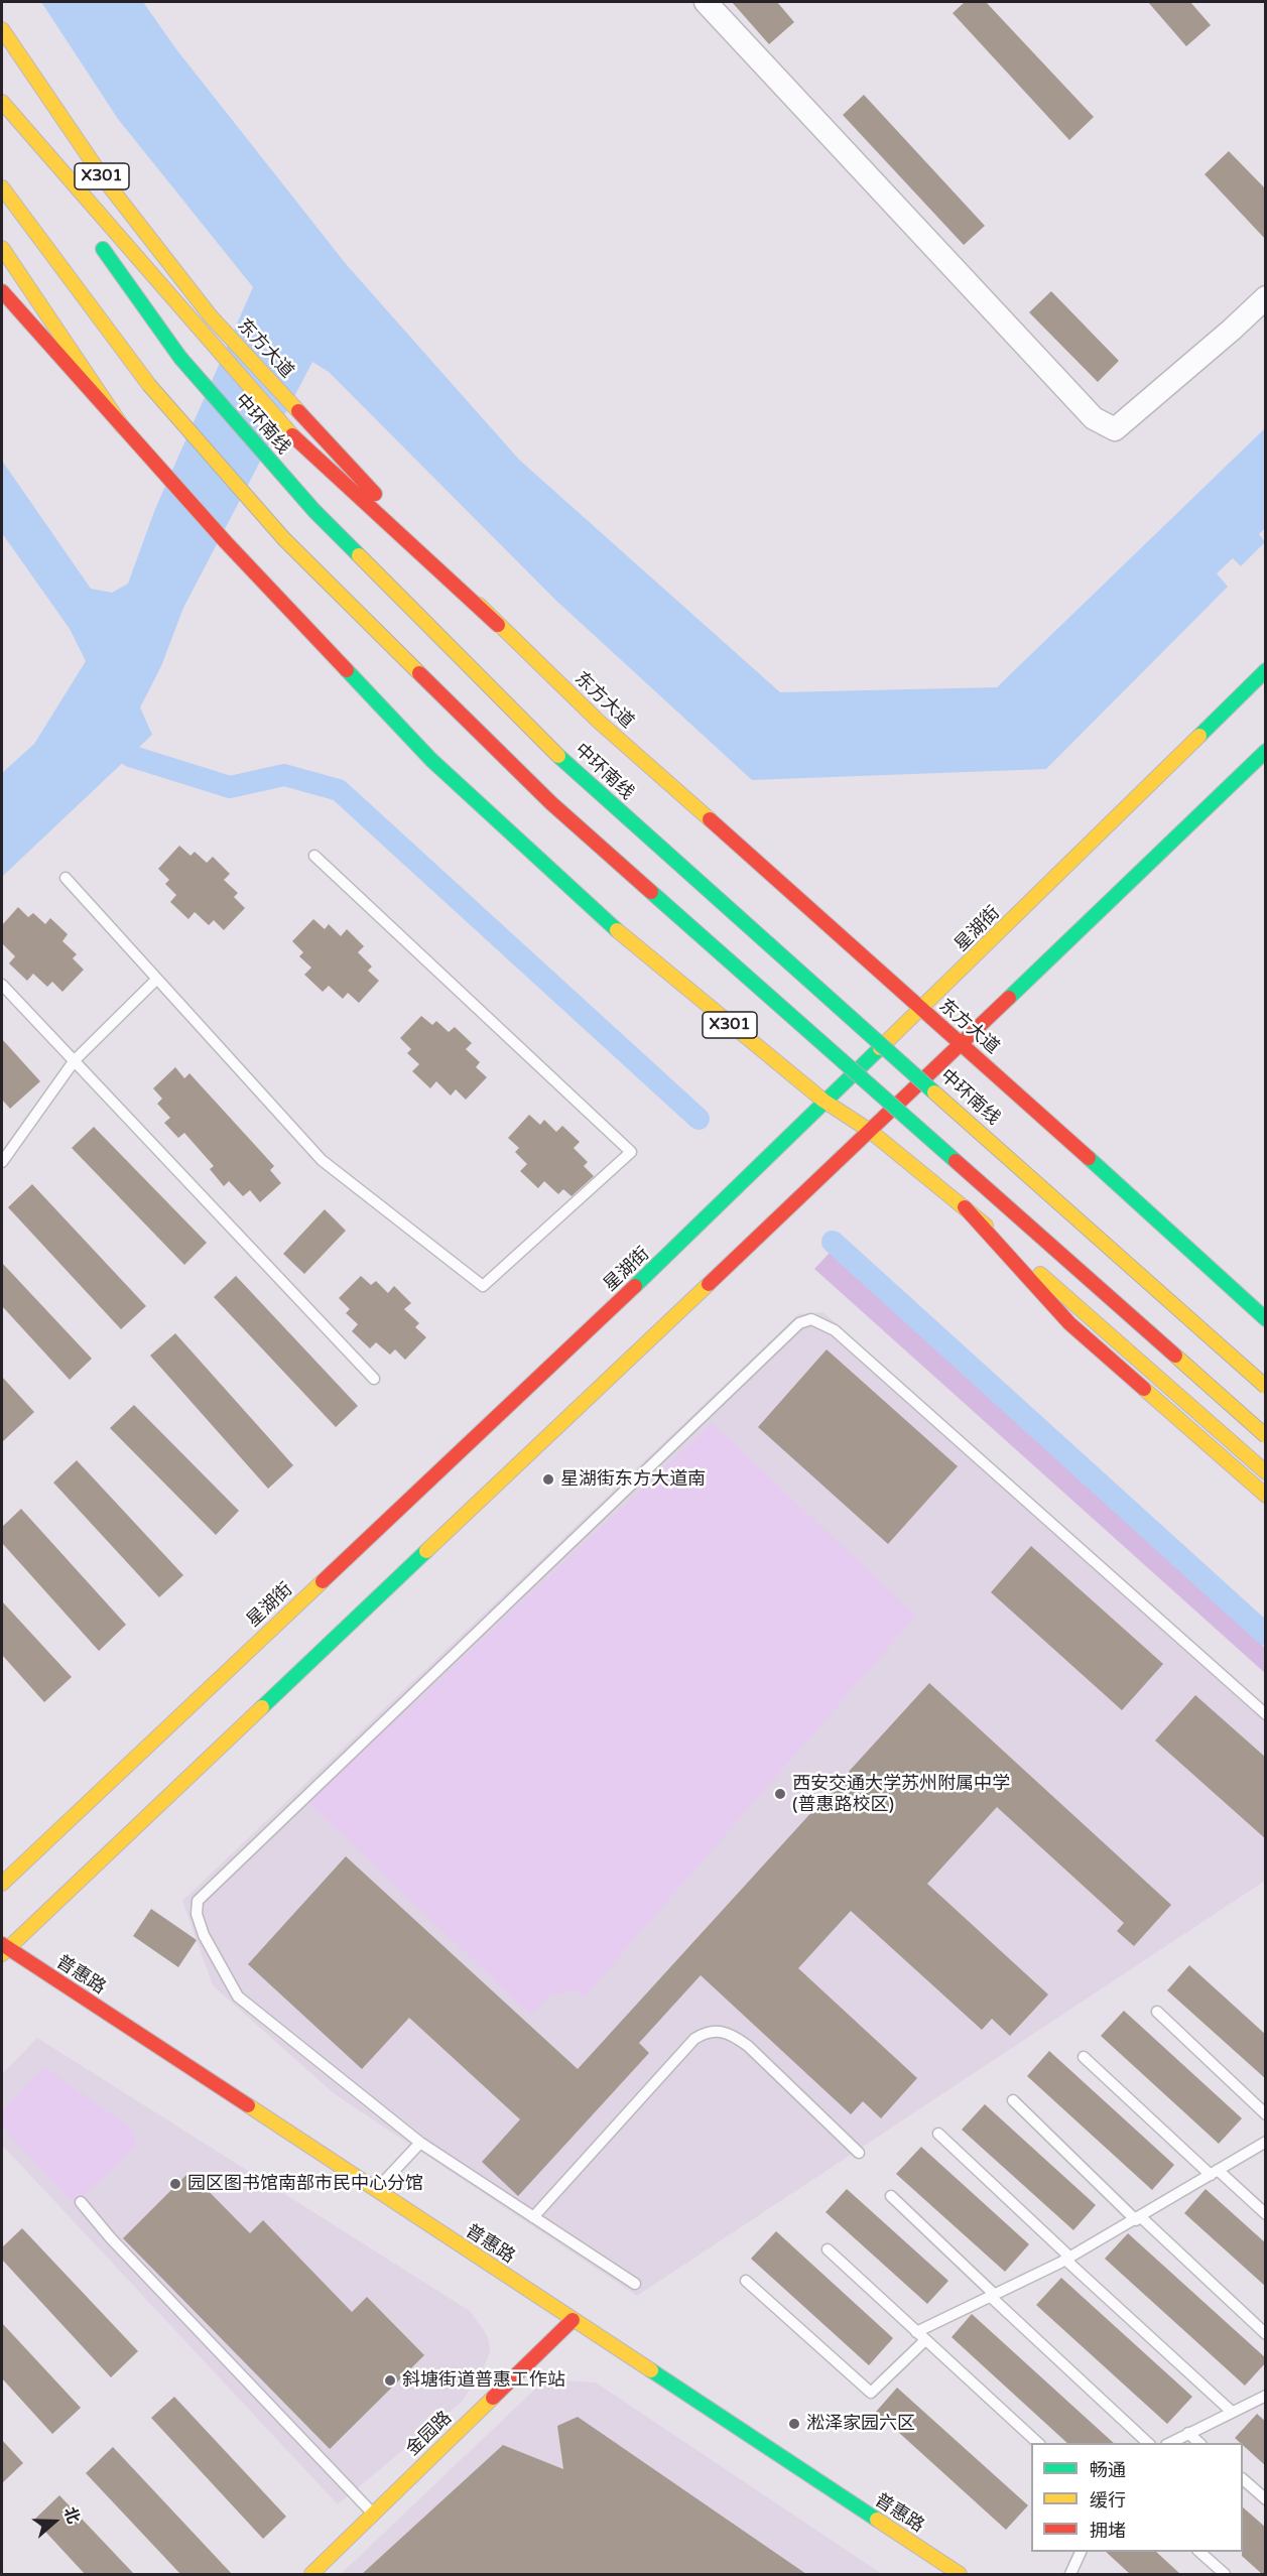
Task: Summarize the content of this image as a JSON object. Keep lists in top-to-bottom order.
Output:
{
  "streets": {
    "main road": [
      "X301",
      "东方大道",
      "中环南线",
      "星湖街",
      "普惠路",
      "金园路"
    ]
  },
  "crossings": [
    ["X301", "星湖街"],
    ["东方大道", "星湖街"],
    ["普惠路", "金园路"]
  ],
  "places": [
    "星湖街东方大道南",
    "西安交通大学苏州附属中学 (普惠路校区)",
    "园区图书馆南部市民中心分馆",
    "斜塘街道普惠工作站",
    "淞泽家园六区"
  ],
  "legend": ["畅通", "缓行", "拥堵"],
  "north": "right"
}
